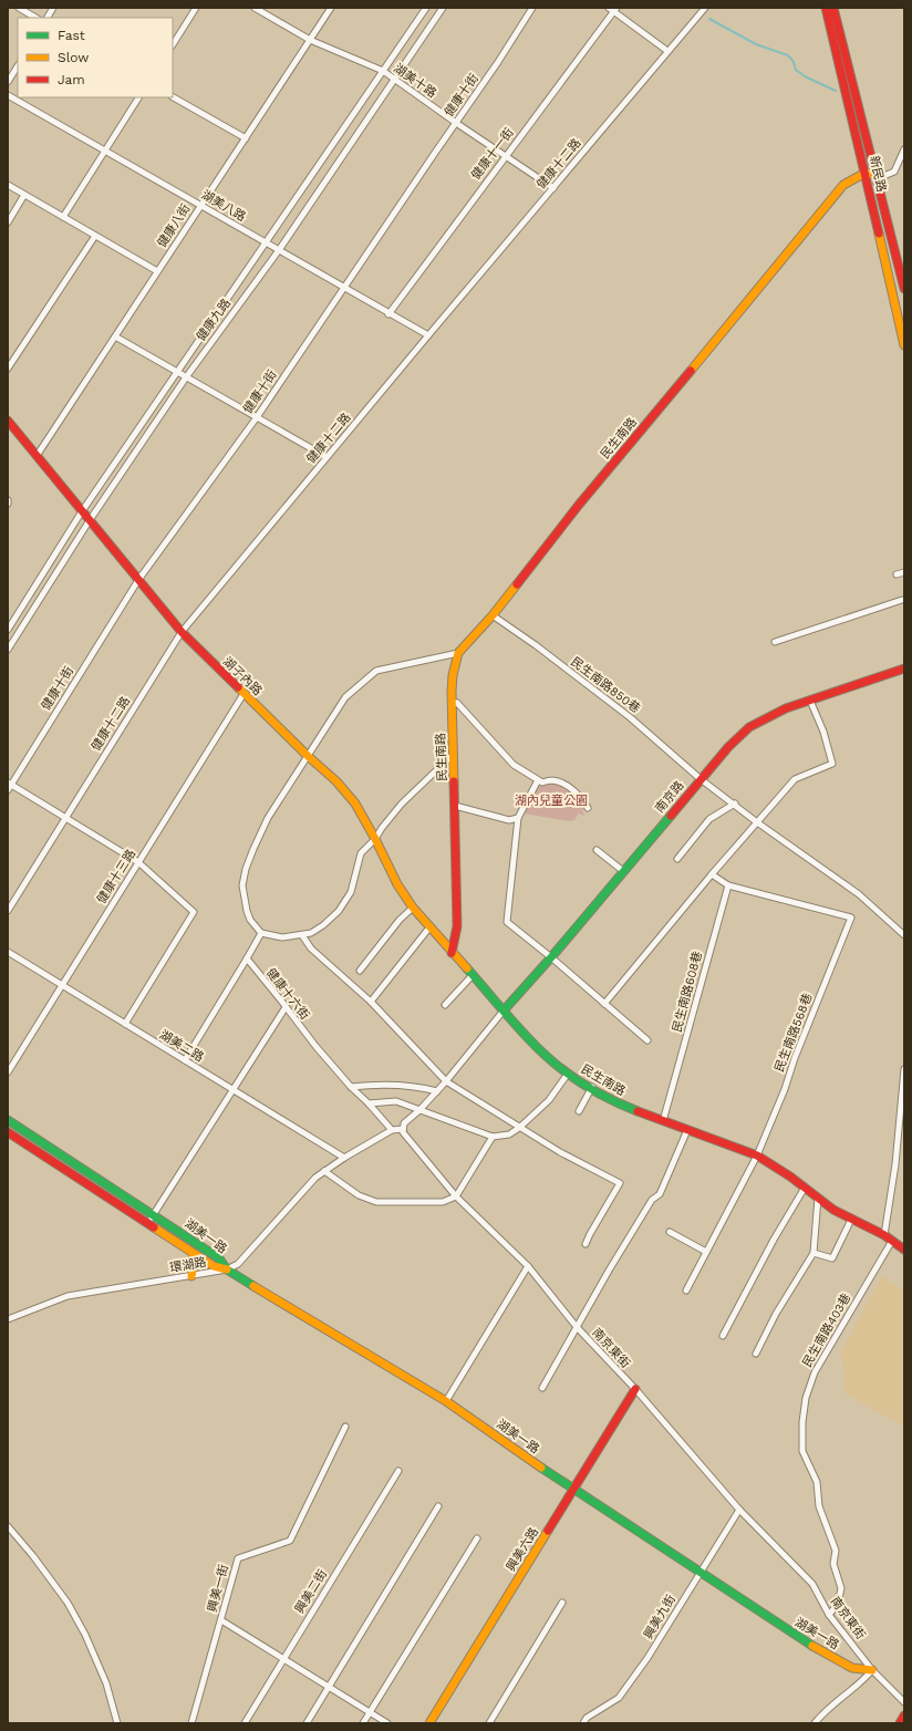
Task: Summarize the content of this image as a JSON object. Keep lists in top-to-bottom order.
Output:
{
  "streets": {
    "street": [
      "湖美十路",
      "健康十街",
      "健康十一街",
      "健康十二路",
      "新民路",
      "湖美八路",
      "健康八街",
      "健康九路",
      "民生南路",
      "湖子內路",
      "民生南路850巷",
      "南京路",
      "健康十三路",
      "民生南路608巷",
      "健康十六街",
      "民生南路568巷",
      "湖美二路",
      "湖美一路",
      "環湖路",
      "民生南路403巷",
      "南京東街",
      "興美六路",
      "興美一街",
      "興美二街",
      "興美九街"
    ]
  },
  "crossings": [
    ["湖美十路", "健康十街"],
    ["湖美十路", "健康十一街"],
    ["湖美十路", "健康十二路"],
    ["湖美十路", "健康八街"],
    ["湖美十路", "健康九路"],
    ["健康十街", "湖美八路"],
    ["健康十街", "湖子內路"],
    ["健康十一街", "湖美八路"],
    ["健康十二路", "湖美八路"],
    ["健康十二路", "湖子內路"],
    ["新民路", "民生南路"],
    ["湖美八路", "健康八街"],
    ["湖美八路", "健康九路"],
    ["健康八街", "湖子內路"],
    ["健康九路", "湖子內路"],
    ["民生南路", "湖子內路"],
    ["民生南路", "民生南路850巷"],
    ["民生南路", "南京路"],
    ["民生南路", "民生南路608巷"],
    ["民生南路", "民生南路568巷"],
    ["民生南路", "民生南路403巷"],
    ["湖子內路", "健康十三路"],
    ["民生南路850巷", "南京路"],
    ["健康十三路", "湖美二路"],
    ["民生南路608巷", "民生南路568巷"],
    ["健康十六街", "環湖路"],
    ["湖美二路", "環湖路"],
    ["湖美一路", "環湖路"],
    ["湖美一路", "南京東街"],
    ["湖美一路", "興美六路"],
    ["湖美一路", "興美九街"],
    ["環湖路", "南京東街"],
    ["民生南路403巷", "南京東街"],
    ["南京東街", "興美六路"],
    ["南京東街", "興美九街"]
  ],
  "parks": ["湖內兒童公園"],
  "legend": ["Fast", "Slow", "Jam"]
}
